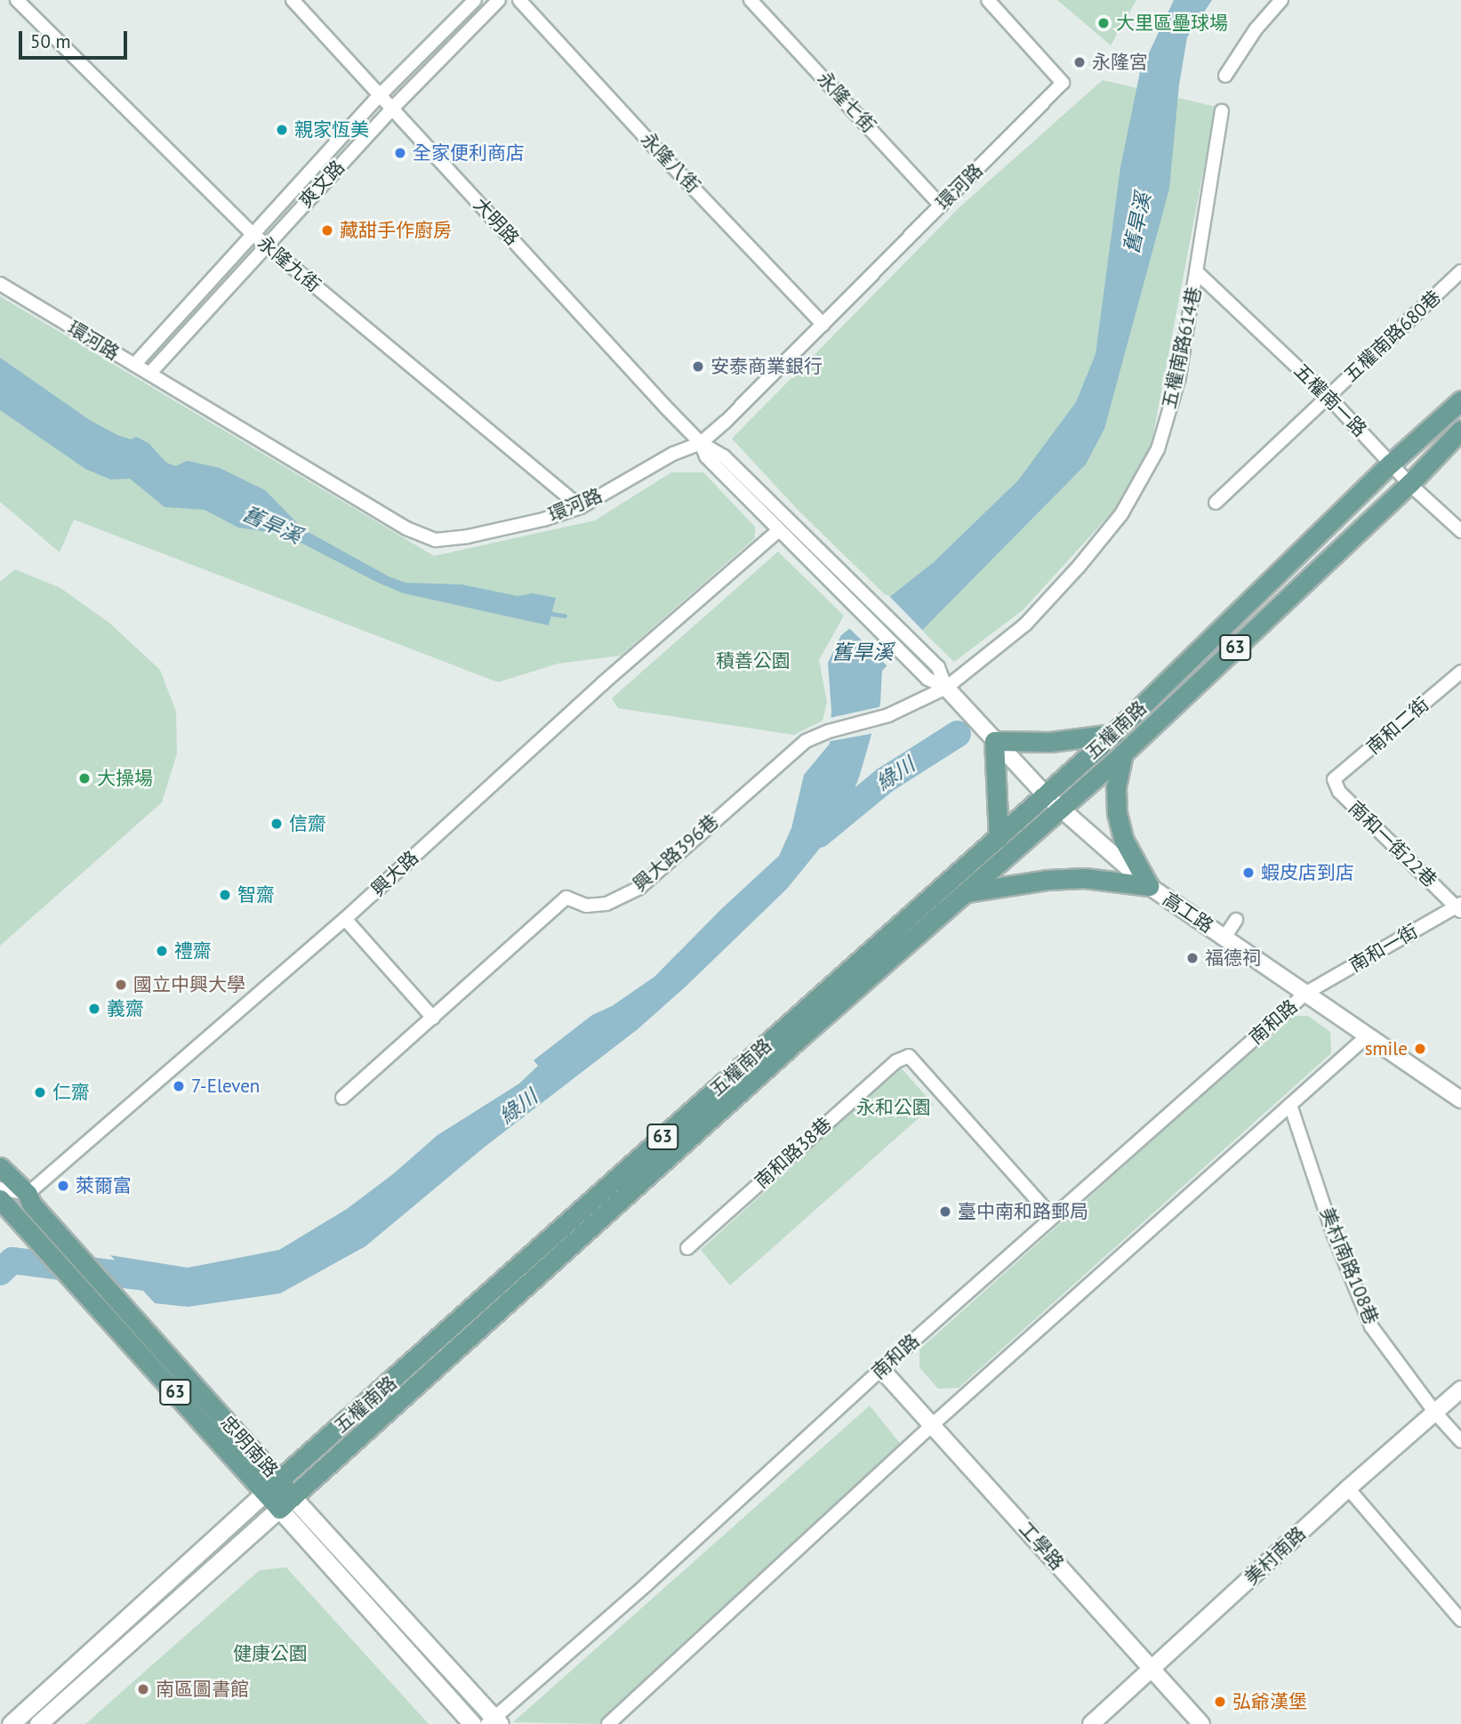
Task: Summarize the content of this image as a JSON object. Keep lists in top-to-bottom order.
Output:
{
  "streets": {
    "main road": ["63", "五權南路", "忠明南路"],
    "street": [
      "永隆七街",
      "永隆八街",
      "爽文路",
      "環河路",
      "大明路",
      "永隆九街",
      "五權南路680巷",
      "五權南路614巷",
      "五權南一路",
      "南和二街",
      "南和一街22巷",
      "興大路396巷",
      "興大路",
      "高工路",
      "南和一街",
      "南和路",
      "南和路38巷",
      "美村南路108巷",
      "工學路",
      "美村南路"
    ]
  },
  "crossings": [
    ["永隆七街", "環河路"],
    ["永隆八街", "環河路"],
    ["爽文路", "環河路"],
    ["爽文路", "大明路"],
    ["爽文路", "永隆九街"],
    ["環河路", "大明路"],
    ["環河路", "永隆九街"],
    ["大明路", "興大路"],
    ["大明路", "高工路"],
    ["五權南路680巷", "五權南一路"],
    ["五權南路614巷", "五權南一路"],
    ["五權南路614巷", "興大路396巷"],
    ["五權南路614巷", "高工路"],
    ["五權南一路", "五權南路"],
    ["南和二街", "南和一街22巷"],
    ["五權南路", "高工路"],
    ["五權南路", "忠明南路"],
    ["南和一街22巷", "南和一街"],
    ["興大路", "忠明南路"],
    ["高工路", "南和一街"],
    ["高工路", "南和路"],
    ["南和一街", "南和路"],
    ["南和路", "南和路38巷"],
    ["南和路", "忠明南路"],
    ["南和路", "工學路"],
    ["美村南路108巷", "美村南路"],
    ["工學路", "美村南路"]
  ],
  "water": ["舊旱溪", "綠川"],
  "parks": ["積善公園", "永和公園", "健康公園"],
  "places": [
    "大里區壘球場",
    "永隆宮",
    "親家恆美",
    "全家便利商店",
    "藏甜手作廚房",
    "安泰商業銀行",
    "大操場",
    "信齋",
    "蝦皮店到店",
    "智齋",
    "禮齋",
    "福德祠",
    "國立中興大學",
    "義齋",
    "smile",
    "7-Eleven",
    "仁齋",
    "萊爾富",
    "臺中南和路郵局",
    "南區圖書館",
    "弘爺漢堡"
  ],
  "scale_bar": "50 m"
}
